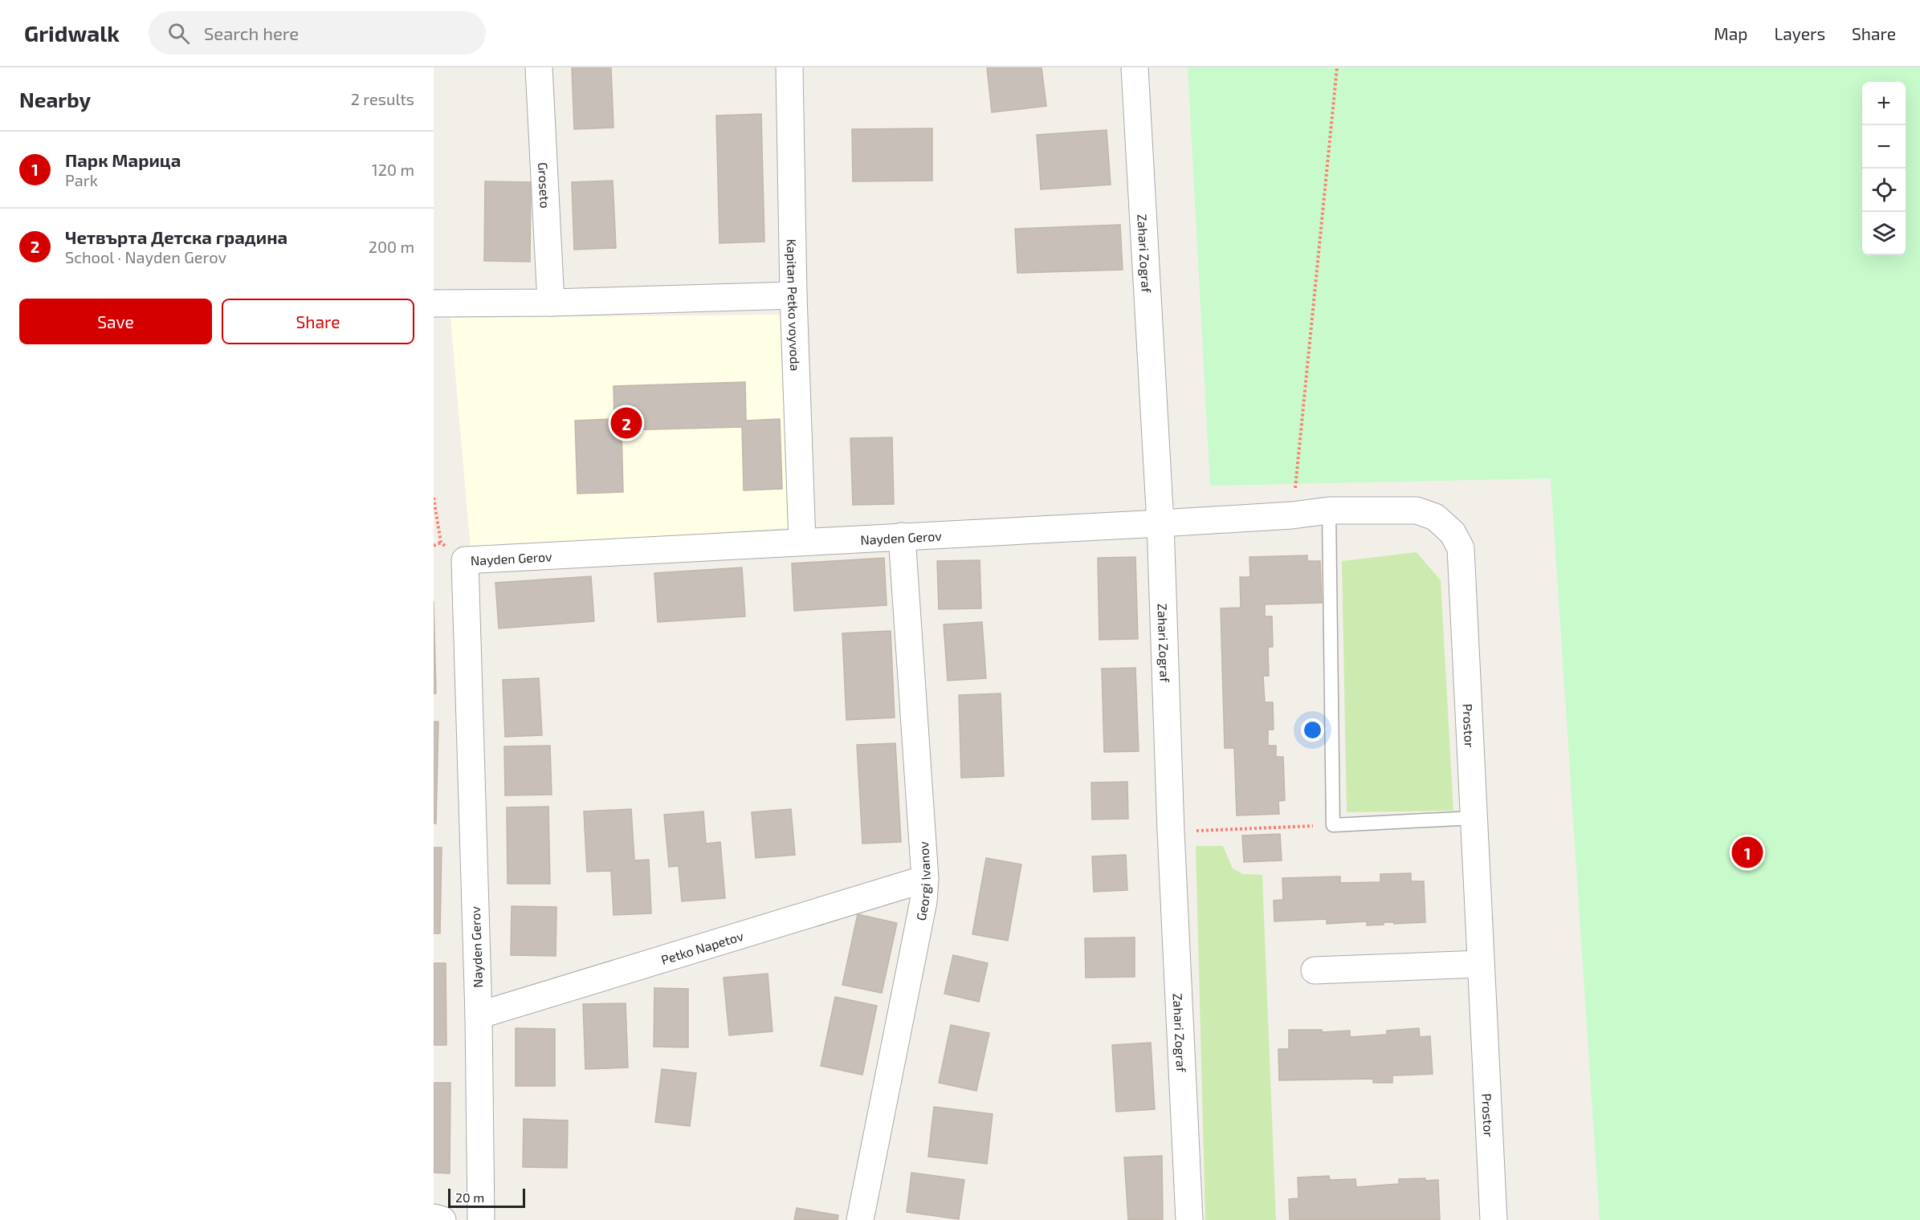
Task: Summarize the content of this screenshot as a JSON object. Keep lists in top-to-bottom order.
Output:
{
  "streets": {
    "street": [
      "Groseto",
      "Zahari Zograf",
      "Kapitan Petko voyvoda",
      "Nayden Gerov",
      "Prostor",
      "Georgi Ivanov",
      "Petko Napetov"
    ]
  },
  "crossings": [
    ["Zahari Zograf", "Nayden Gerov"],
    ["Zahari Zograf", "Prostor"],
    ["Kapitan Petko voyvoda", "Nayden Gerov"],
    ["Nayden Gerov", "Prostor"],
    ["Nayden Gerov", "Georgi Ivanov"],
    ["Nayden Gerov", "Petko Napetov"],
    ["Georgi Ivanov", "Petko Napetov"]
  ],
  "scale_bar": "20 m",
  "page": {
    "header": "Gridwalk",
    "search": "Search here",
    "nav": ["Map", "Layers", "Share"],
    "heading": ["Nearby", "2 results"],
    "map_buttons": ["+", "−"],
    "list": [
      {
        "mark": "1",
        "name": "Парк Марица",
        "note": "Park",
        "value": "120 m"
      },
      {
        "mark": "2",
        "name": "Четвърта Детска градина",
        "note": "School · Nayden Gerov",
        "value": "200 m"
      }
    ],
    "buttons": ["Save", "Share"],
    "pins": ["2", "1"],
    "scale": "20 m"
  }
}
